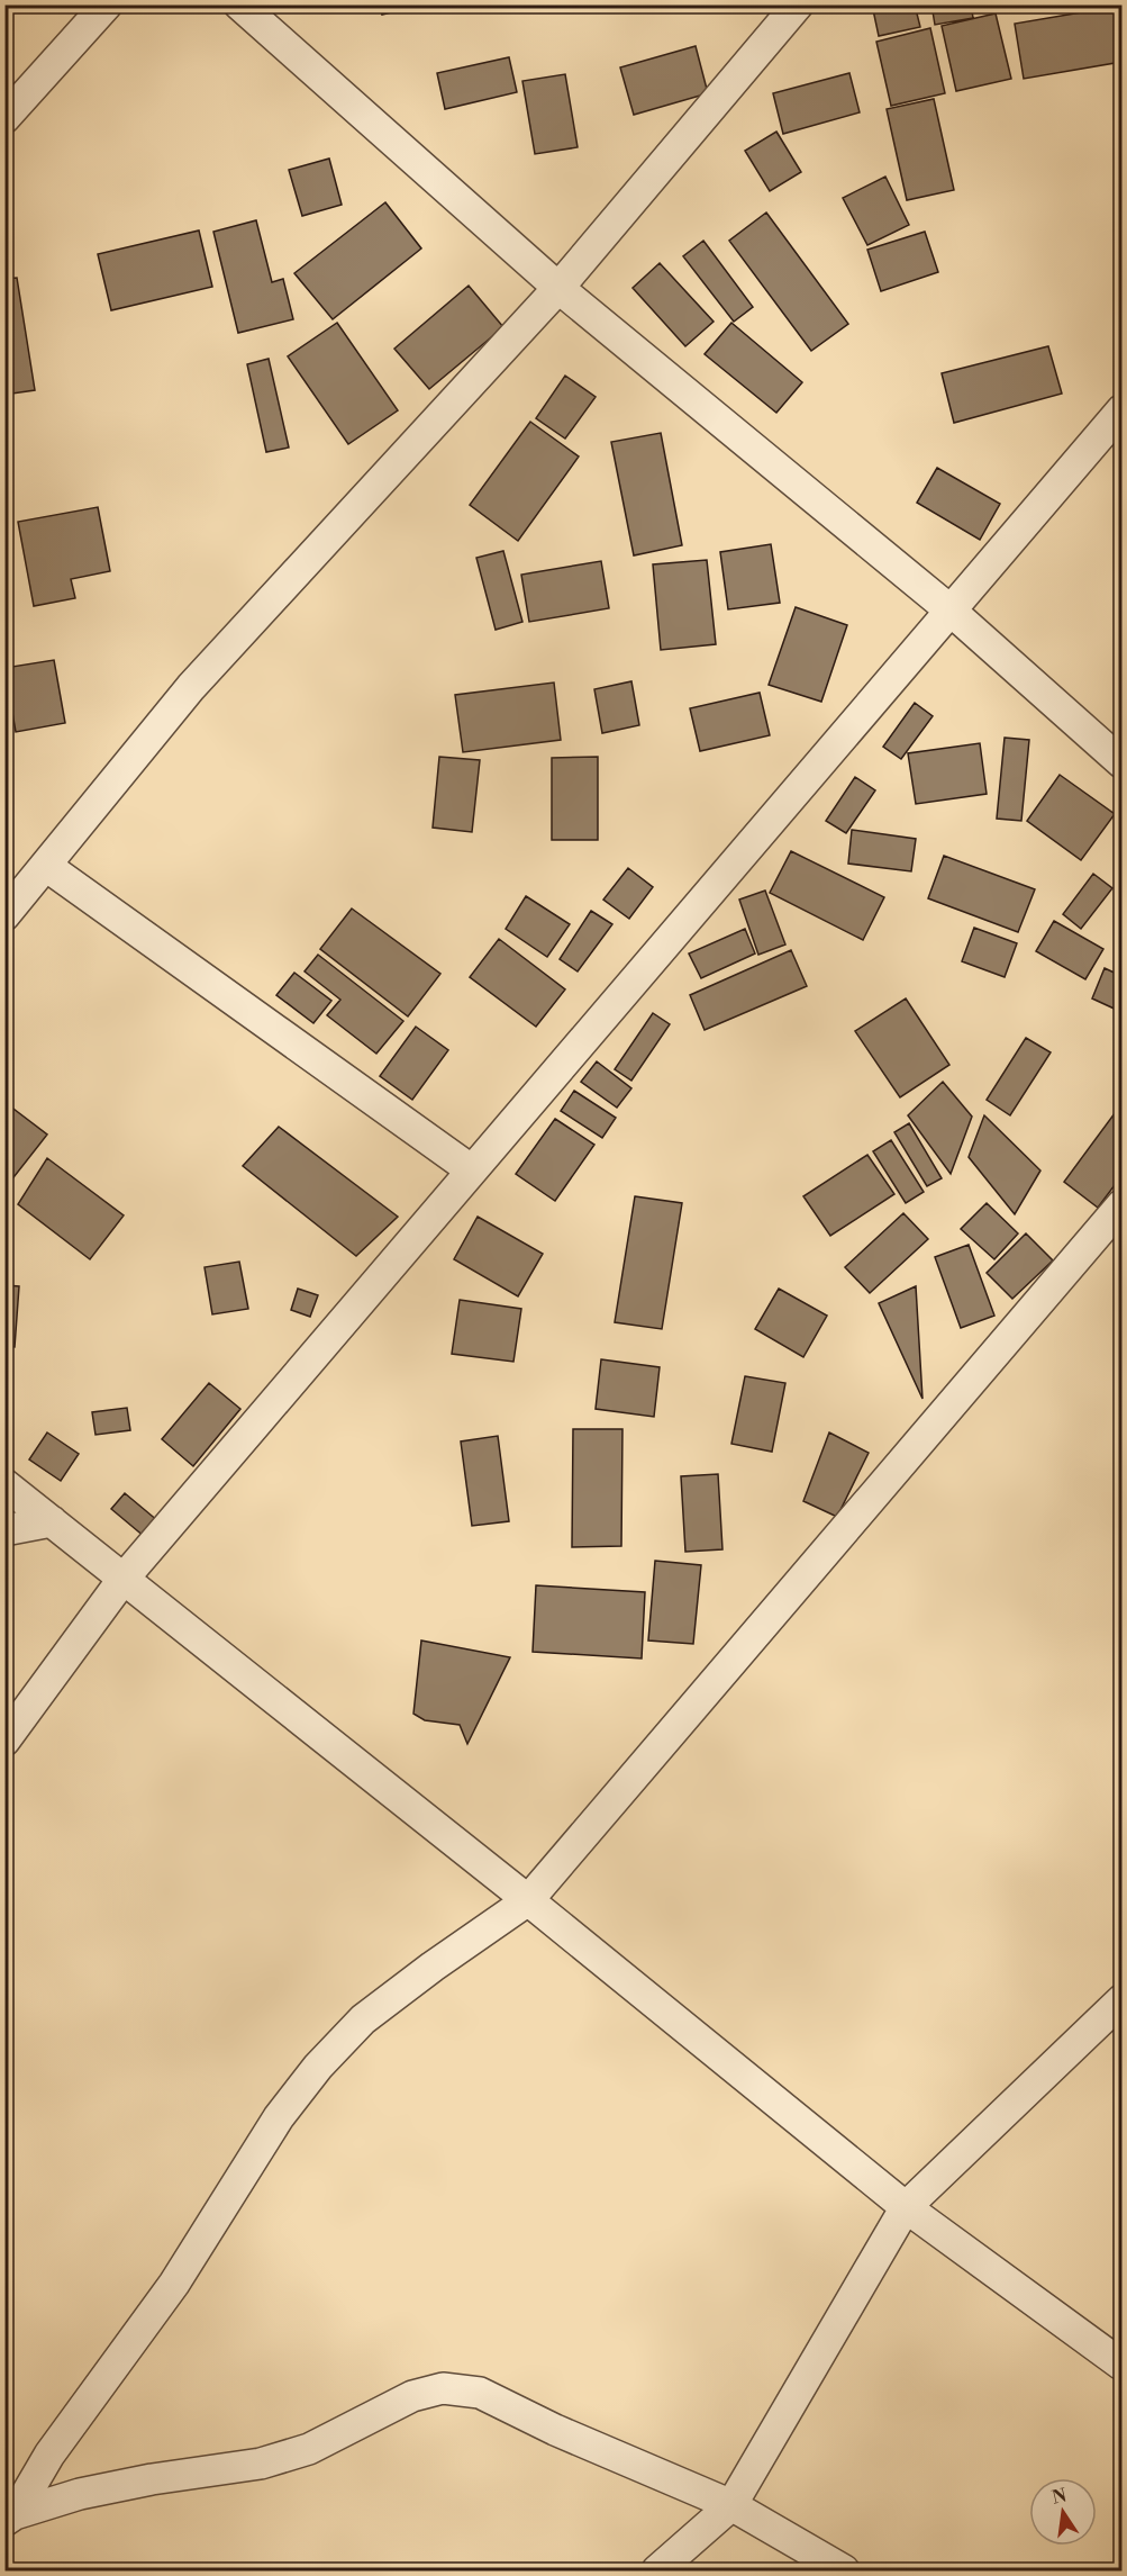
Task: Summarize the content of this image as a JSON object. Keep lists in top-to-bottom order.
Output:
{
  "north": "top"
}
